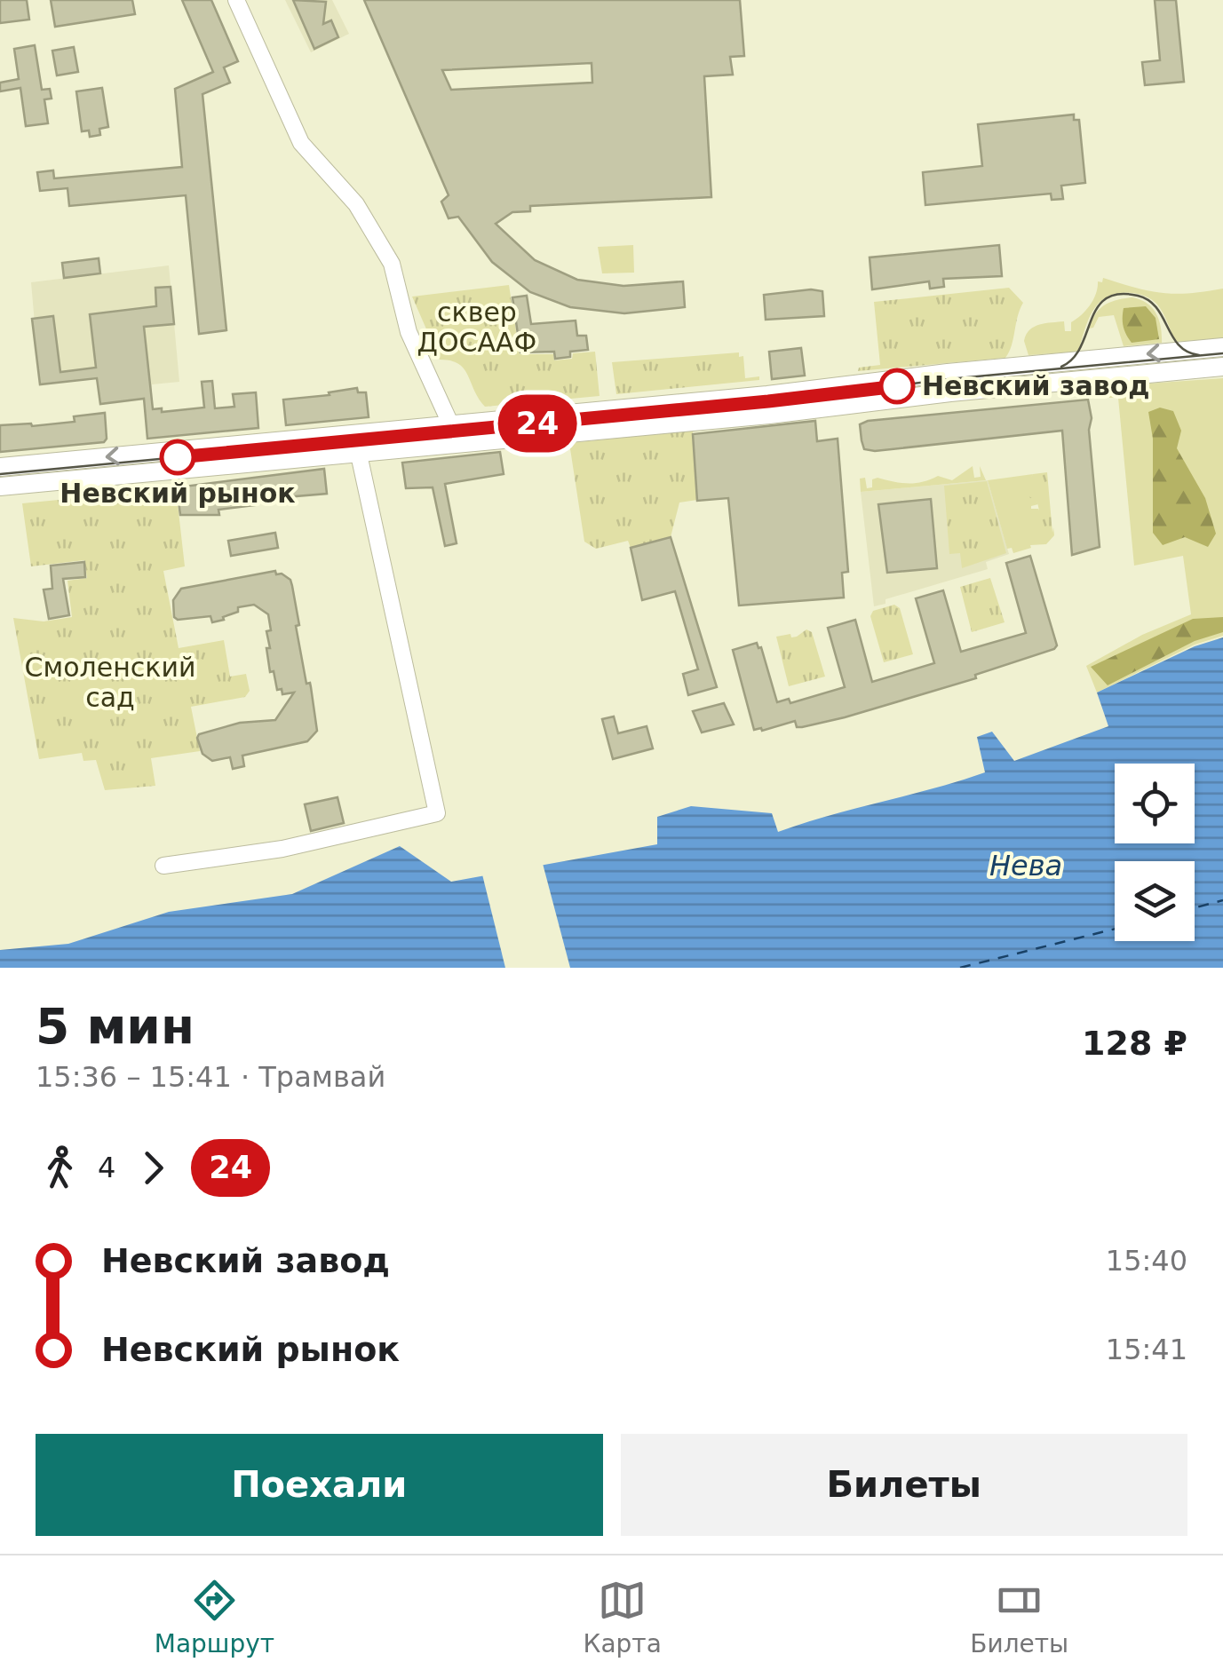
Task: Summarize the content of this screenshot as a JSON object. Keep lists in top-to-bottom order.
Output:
{
  "water": ["Нева"],
  "parks": ["сквер ДОСААФ", "Смоленский сад"],
  "places": ["Невский завод", "Невский рынок"],
  "lines": ["tram line 24"],
  "page": {
    "on_map": "24",
    "heading": ["5 мин", "15:36 – 15:41 · Трамвай", "128 ₽"],
    "legs": ["4", "24"],
    "list": [
      {
        "name": "Невский завод",
        "value": "15:40"
      },
      {
        "name": "Невский рынок",
        "value": "15:41"
      }
    ],
    "buttons": ["Поехали", "Билеты"],
    "tabs": ["Маршрут", "Карта", "Билеты"]
  }
}
